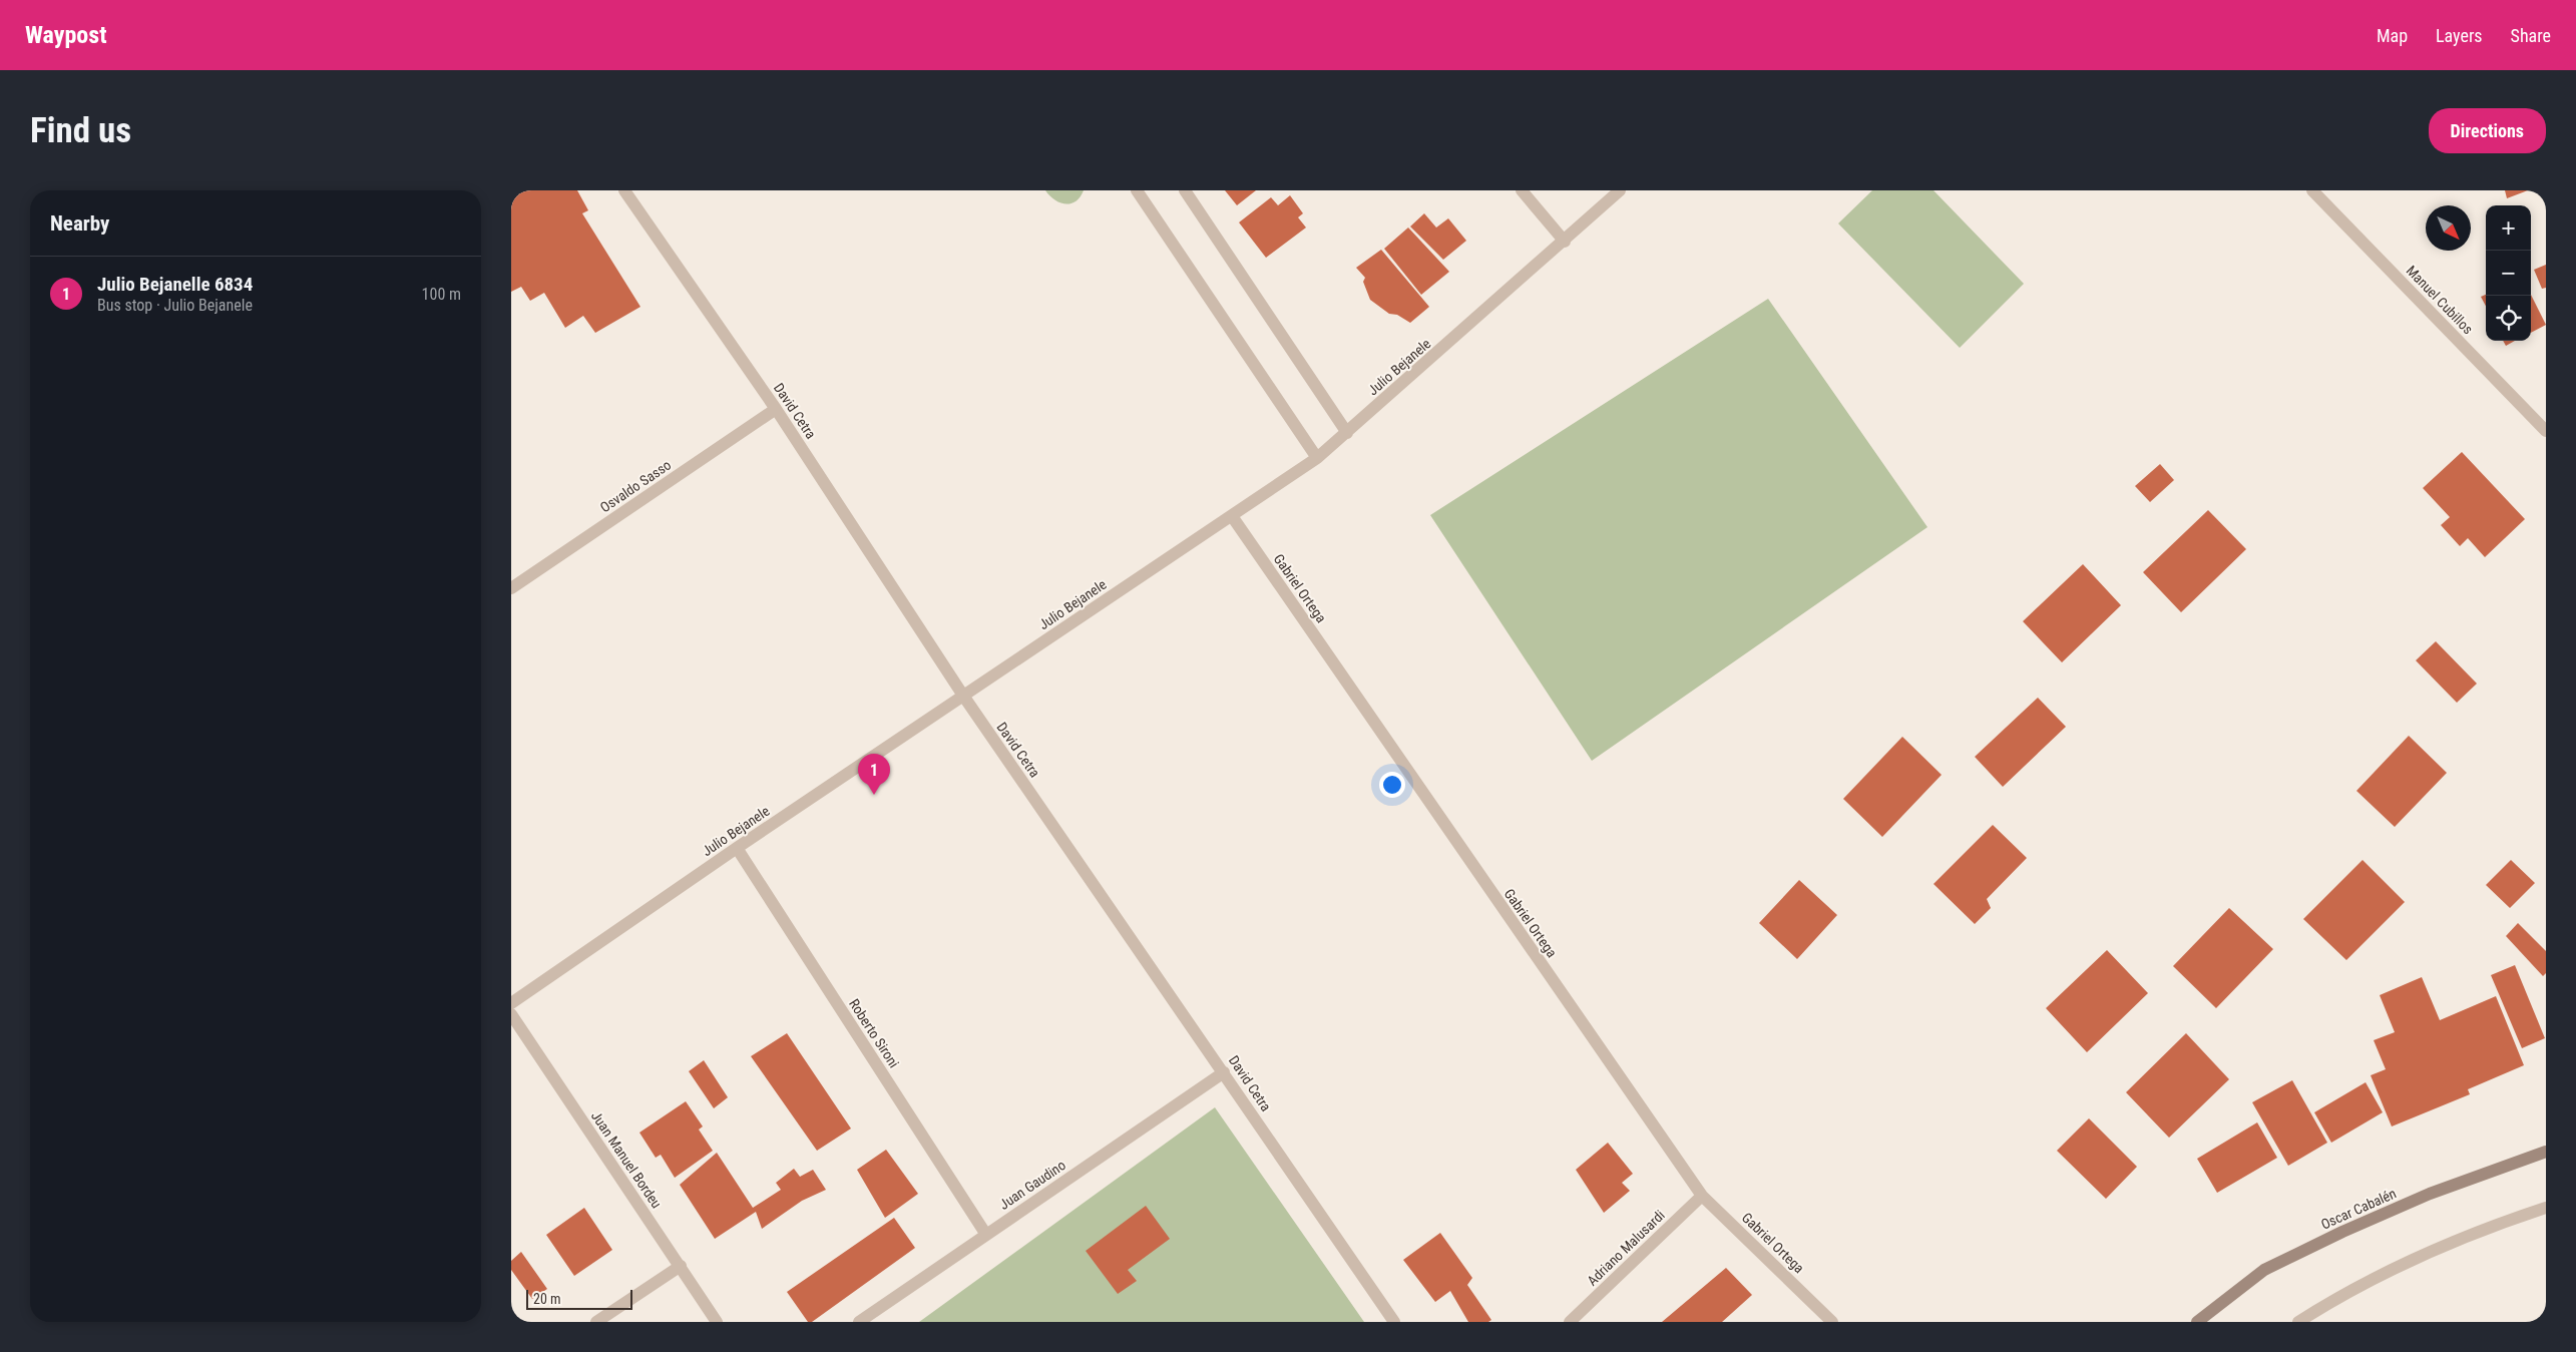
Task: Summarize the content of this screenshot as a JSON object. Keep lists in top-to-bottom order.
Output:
{
  "streets": {
    "main road": ["Oscar Cabalén"],
    "street": [
      "Manuel Cubillos",
      "Julio Bejanele",
      "David Cetra",
      "Osvaldo Sasso",
      "Gabriel Ortega",
      "Roberto Sironi",
      "Juan Manuel Bordeu",
      "Juan Gaudino",
      "Adriano Malusardi"
    ]
  },
  "crossings": [
    ["Julio Bejanele", "David Cetra"],
    ["Julio Bejanele", "Gabriel Ortega"],
    ["Julio Bejanele", "Roberto Sironi"],
    ["David Cetra", "Osvaldo Sasso"],
    ["David Cetra", "Juan Gaudino"],
    ["Gabriel Ortega", "Adriano Malusardi"],
    ["Roberto Sironi", "Juan Gaudino"]
  ],
  "scale_bar": "20 m",
  "north": "bottom right",
  "page": {
    "header": "Waypost",
    "nav": ["Map", "Layers", "Share"],
    "buttons": "Directions",
    "title": "Find us",
    "heading": "Nearby",
    "map_buttons": ["+", "−"],
    "list": [
      {
        "mark": "1",
        "name": "Julio Bejanelle 6834",
        "note": "Bus stop · Julio Bejanele",
        "value": "100 m"
      }
    ],
    "pins": "1",
    "scale": "20 m"
  }
}
